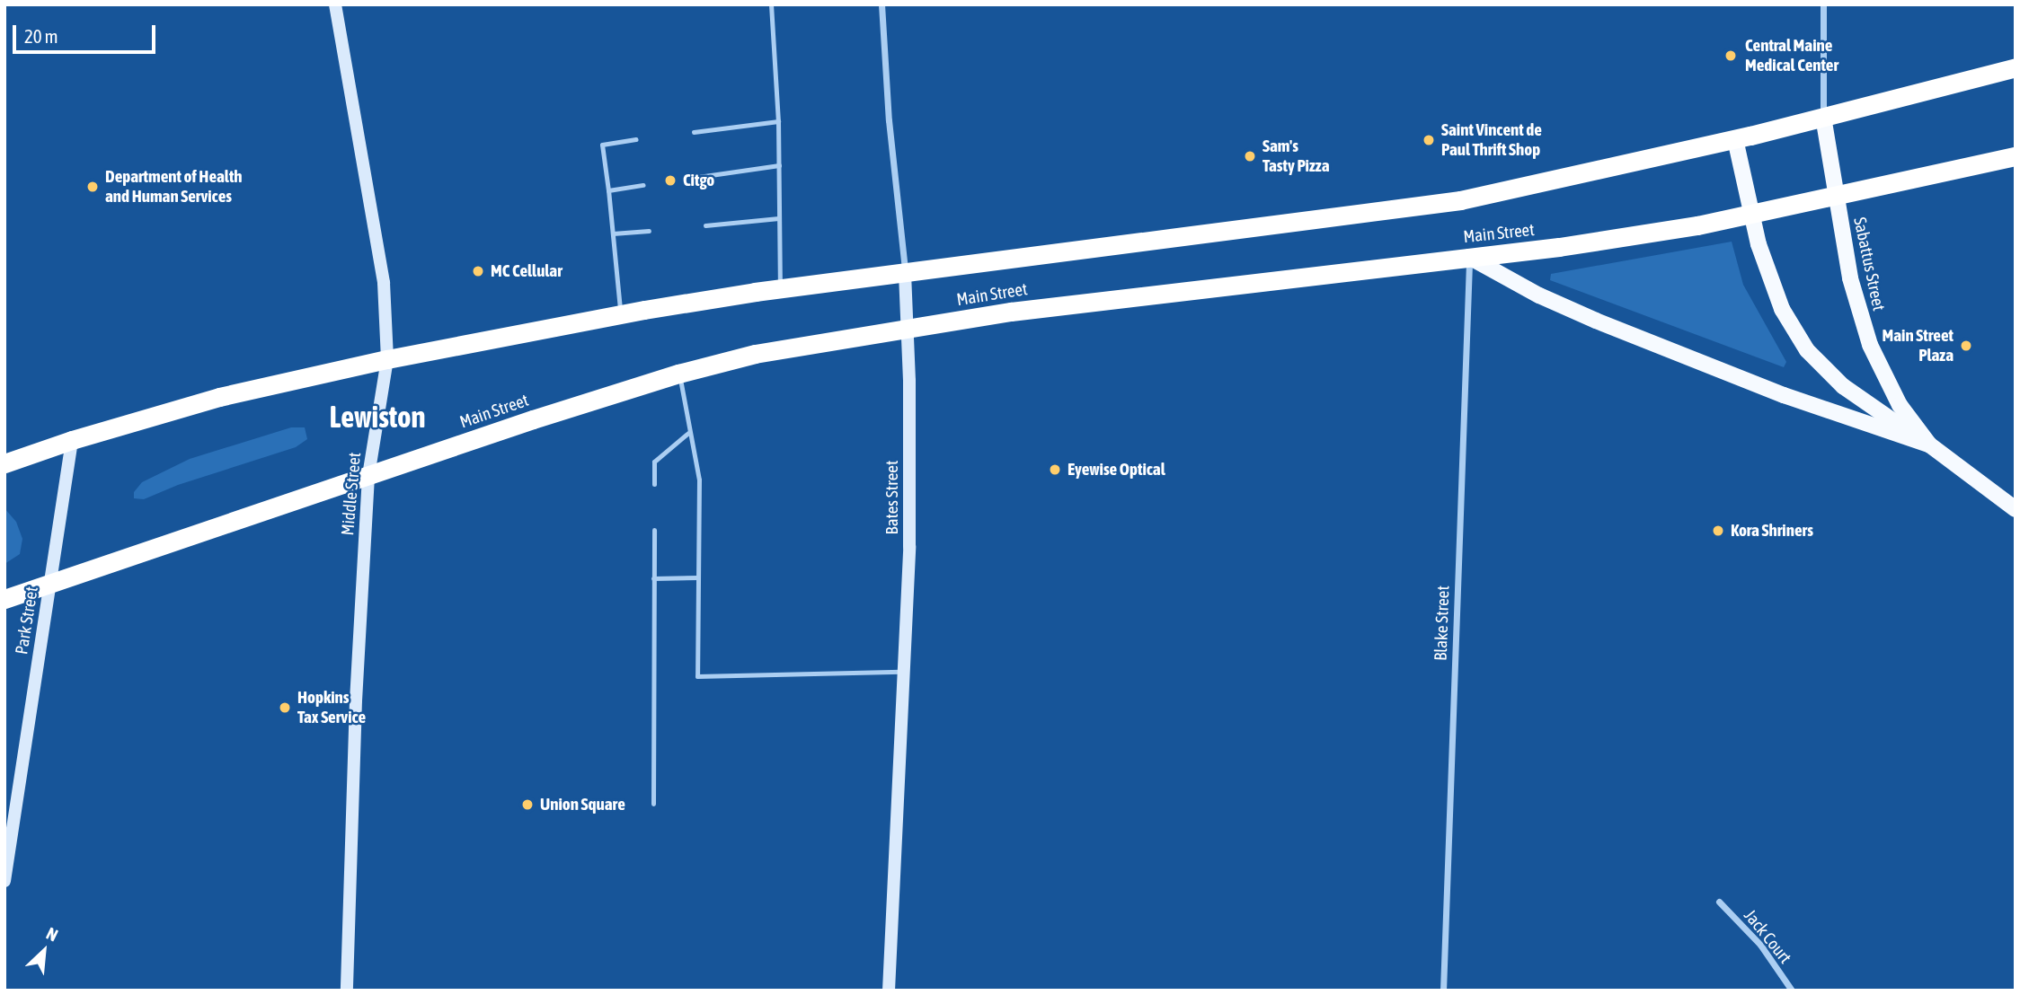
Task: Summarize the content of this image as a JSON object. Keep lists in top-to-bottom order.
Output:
{
  "streets": {
    "highway": ["Main Street"],
    "main road": ["Sabattus Street"],
    "street": [
      "Middle Street",
      "Bates Street",
      "Park Street",
      "Blake Street",
      "Jack Court"
    ]
  },
  "crossings": [
    ["Main Street", "Sabattus Street"],
    ["Main Street", "Middle Street"],
    ["Main Street", "Bates Street"],
    ["Main Street", "Park Street"],
    ["Main Street", "Blake Street"]
  ],
  "districts": ["Lewiston"],
  "places": [
    "Central Maine Medical Center",
    "Saint Vincent de Paul Thrift Shop",
    "Sam's Tasty Pizza",
    "Citgo",
    "Department of Health and Human Services",
    "MC Cellular",
    "Main Street Plaza",
    "Eyewise Optical",
    "Kora Shriners",
    "Hopkins Tax Service",
    "Union Square"
  ],
  "scale_bar": "20 m",
  "north": "top right"
}
